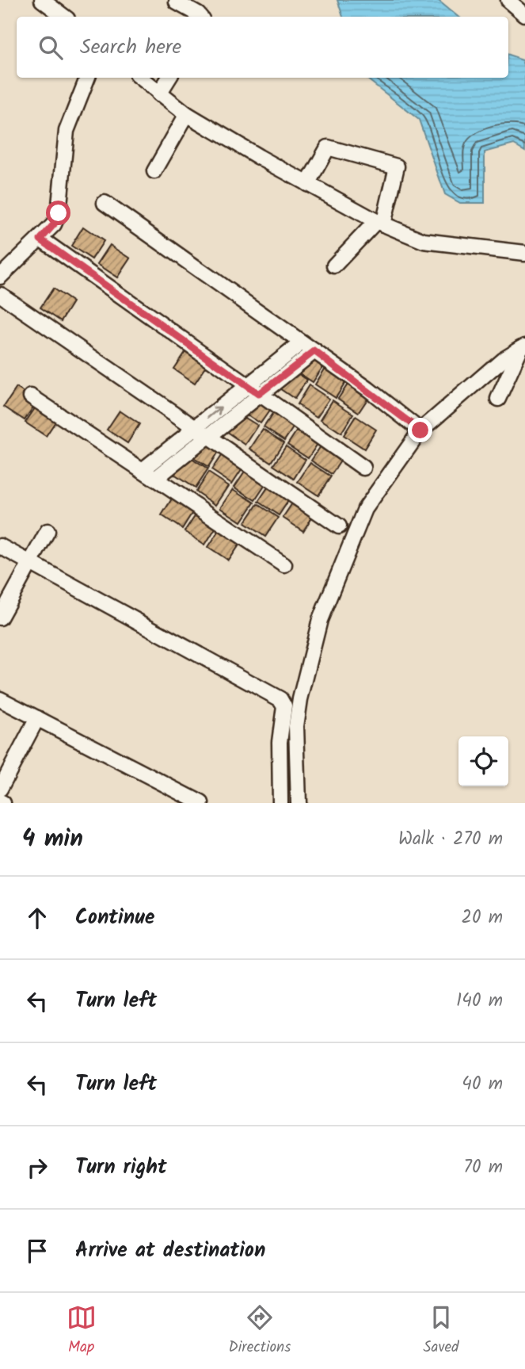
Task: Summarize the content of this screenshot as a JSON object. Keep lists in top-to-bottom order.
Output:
{
  "page": {
    "search": "Search here",
    "heading": ["4 min", "Walk · 270 m"],
    "list": [
      ["Continue", "20 m"],
      ["Turn left", "140 m"],
      ["Turn left", "40 m"],
      ["Turn right", "70 m"],
      "Arrive at destination"
    ],
    "nav": ["Map", "Directions", "Saved"]
  }
}
